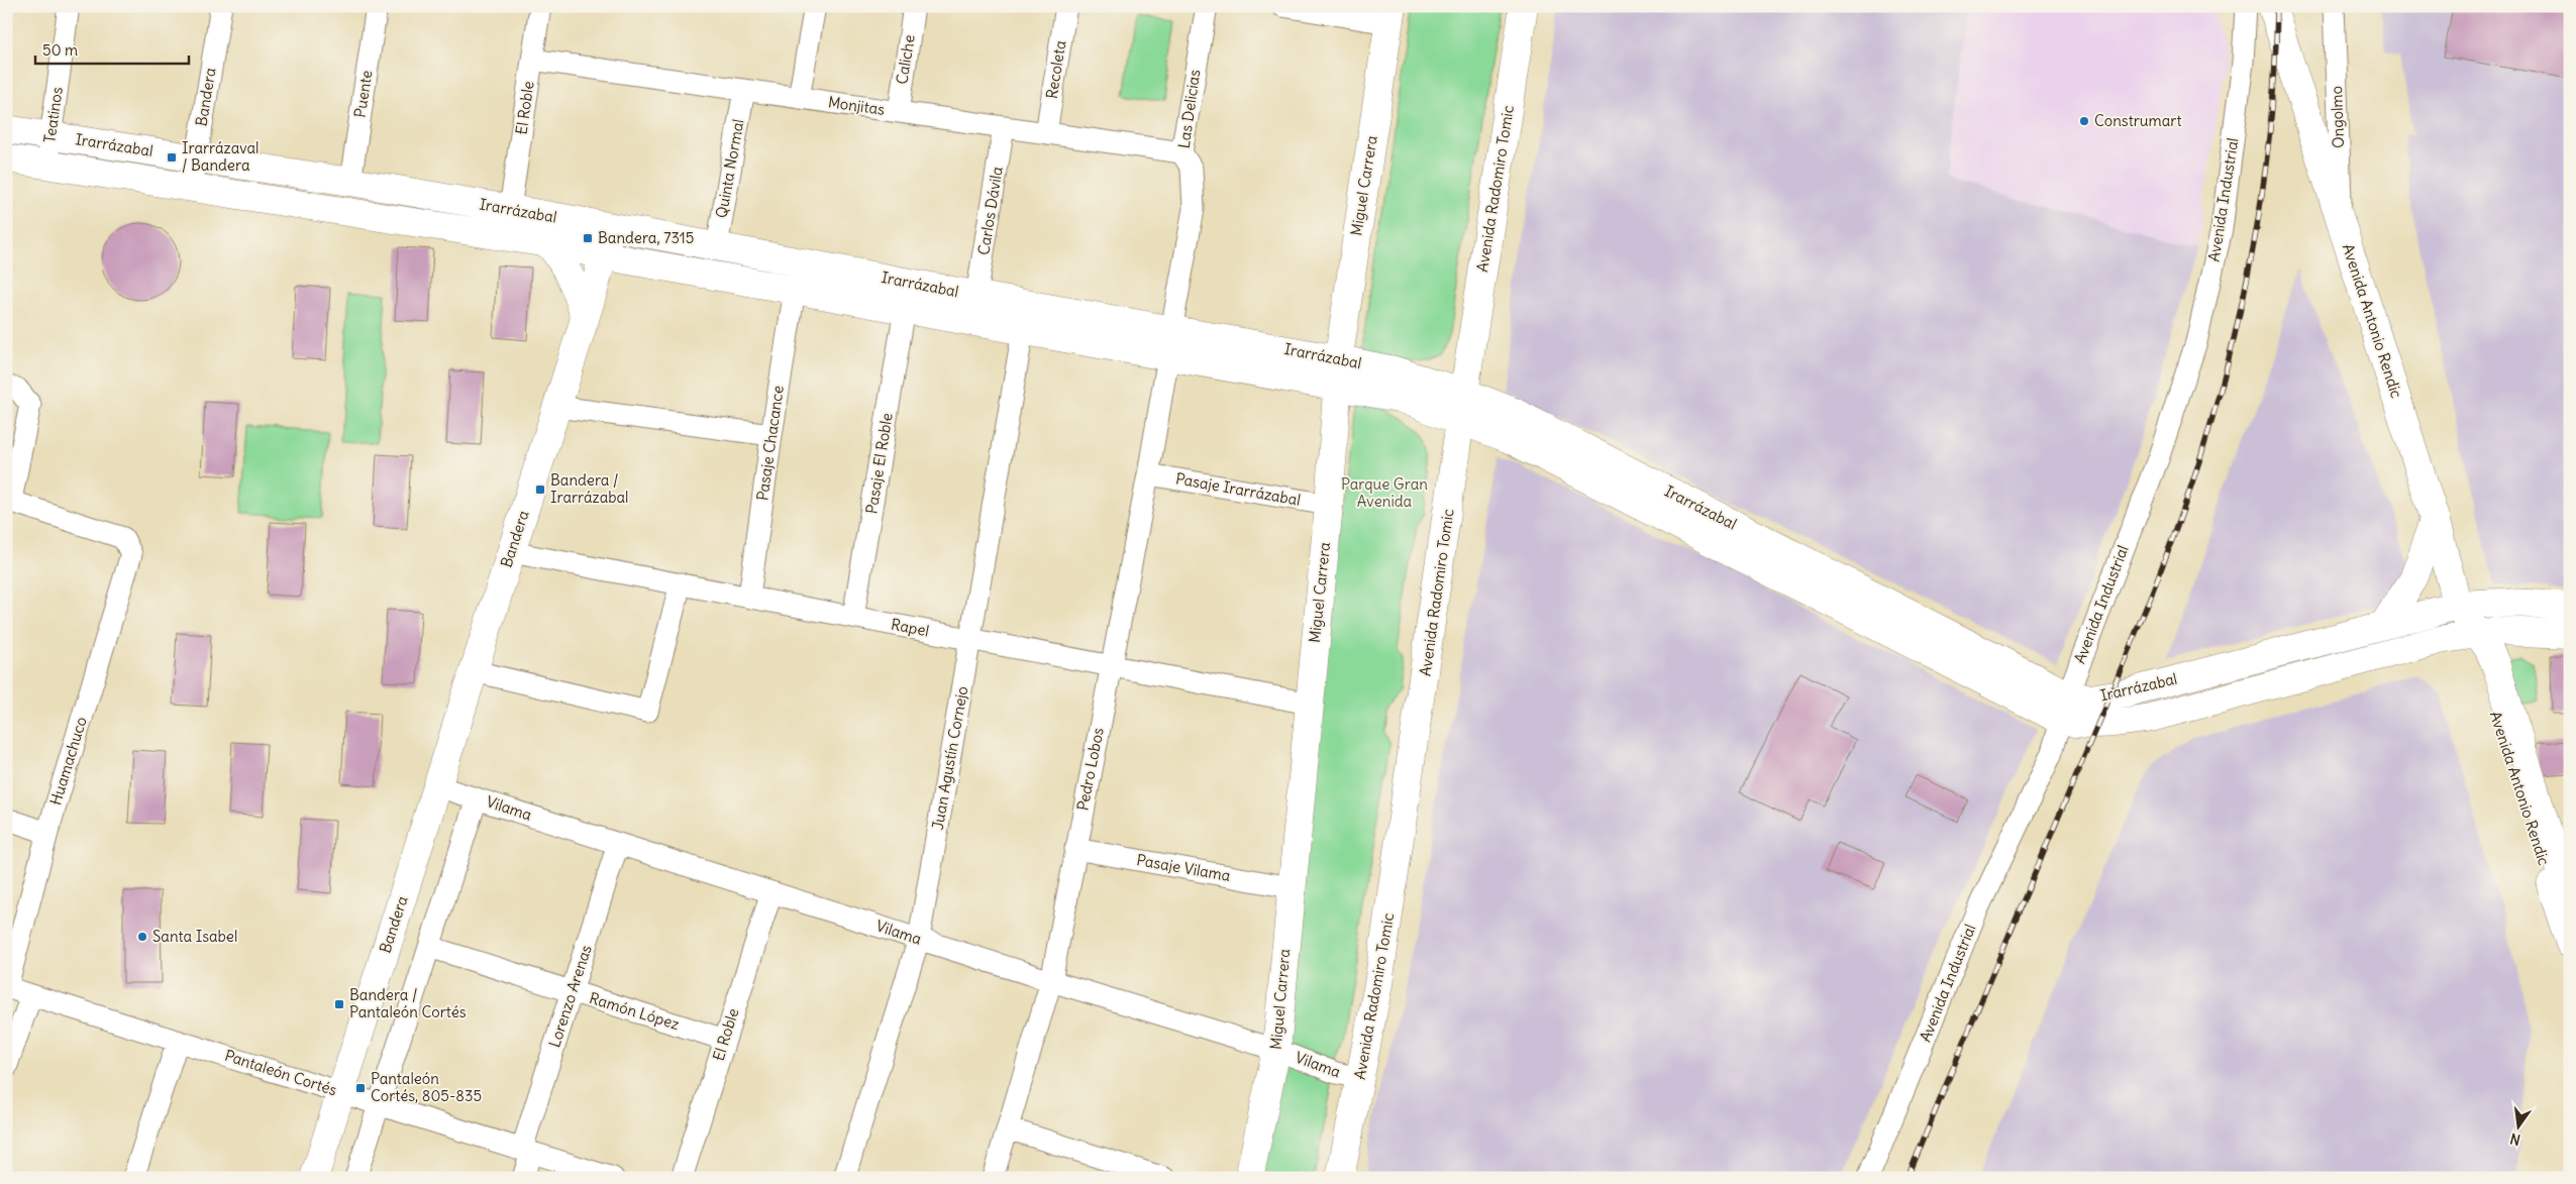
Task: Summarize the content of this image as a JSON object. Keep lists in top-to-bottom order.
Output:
{
  "streets": {
    "main road": [
      "Bandera",
      "Irarrázabal",
      "Miguel Carrera",
      "Avenida Radomiro Tomic",
      "Avenida Antonio Rendic"
    ],
    "street": [
      "Caliche",
      "Recoleta",
      "Puente",
      "Monjitas",
      "El Roble",
      "Las Delicias",
      "Teatinos",
      "Ongolmo",
      "Quinta Normal",
      "Avenida Industrial",
      "Carlos Dávila",
      "Pasaje Chacance",
      "Pasaje El Roble",
      "Pasaje Irarrázabal",
      "Rapel",
      "Juan Agustín Cornejo",
      "Huamachuco",
      "Pedro Lobos",
      "Vilama",
      "Pasaje Vilama",
      "Lorenzo Arenas",
      "Ramón López",
      "Pantaleón Cortés"
    ]
  },
  "crossings": [
    ["Caliche", "Monjitas"],
    ["Recoleta", "Monjitas"],
    ["Puente", "Irarrázabal"],
    ["Bandera", "Irarrázabal"],
    ["Bandera", "Rapel"],
    ["Bandera", "Vilama"],
    ["Bandera", "Pantaleón Cortés"],
    ["Monjitas", "El Roble"],
    ["Monjitas", "Las Delicias"],
    ["Monjitas", "Quinta Normal"],
    ["Monjitas", "Carlos Dávila"],
    ["El Roble", "Irarrázabal"],
    ["El Roble", "Vilama"],
    ["El Roble", "Ramón López"],
    ["Las Delicias", "Irarrázabal"],
    ["Las Delicias", "Pedro Lobos"],
    ["Teatinos", "Irarrázabal"],
    ["Ongolmo", "Avenida Antonio Rendic"],
    ["Irarrázabal", "Quinta Normal"],
    ["Irarrázabal", "Miguel Carrera"],
    ["Irarrázabal", "Avenida Radomiro Tomic"],
    ["Irarrázabal", "Avenida Industrial"],
    ["Irarrázabal", "Carlos Dávila"],
    ["Irarrázabal", "Avenida Antonio Rendic"],
    ["Irarrázabal", "Pasaje Chacance"],
    ["Irarrázabal", "Pasaje El Roble"],
    ["Irarrázabal", "Juan Agustín Cornejo"],
    ["Irarrázabal", "Pedro Lobos"],
    ["Miguel Carrera", "Pasaje Irarrázabal"],
    ["Miguel Carrera", "Rapel"],
    ["Miguel Carrera", "Vilama"],
    ["Miguel Carrera", "Pasaje Vilama"],
    ["Avenida Radomiro Tomic", "Vilama"],
    ["Pasaje Chacance", "Rapel"],
    ["Pasaje El Roble", "Rapel"],
    ["Pasaje Irarrázabal", "Pedro Lobos"],
    ["Rapel", "Juan Agustín Cornejo"],
    ["Rapel", "Pedro Lobos"],
    ["Juan Agustín Cornejo", "Vilama"],
    ["Huamachuco", "Pantaleón Cortés"],
    ["Pedro Lobos", "Vilama"],
    ["Pedro Lobos", "Pasaje Vilama"],
    ["Vilama", "Lorenzo Arenas"],
    ["Lorenzo Arenas", "Ramón López"],
    ["Lorenzo Arenas", "Pantaleón Cortés"]
  ],
  "parks": ["Parque Gran Avenida"],
  "places": {
    "other": ["Construmart", "Santa Isabel"],
    "transit": [
      "Irarrázaval / Bandera",
      "Bandera, 7315",
      "Bandera / Irarrázabal",
      "Bandera / Pantaleón Cortés",
      "Pantaleón Cortés, 805-835"
    ]
  },
  "scale_bar": "50 m",
  "north": "bottom"
}
